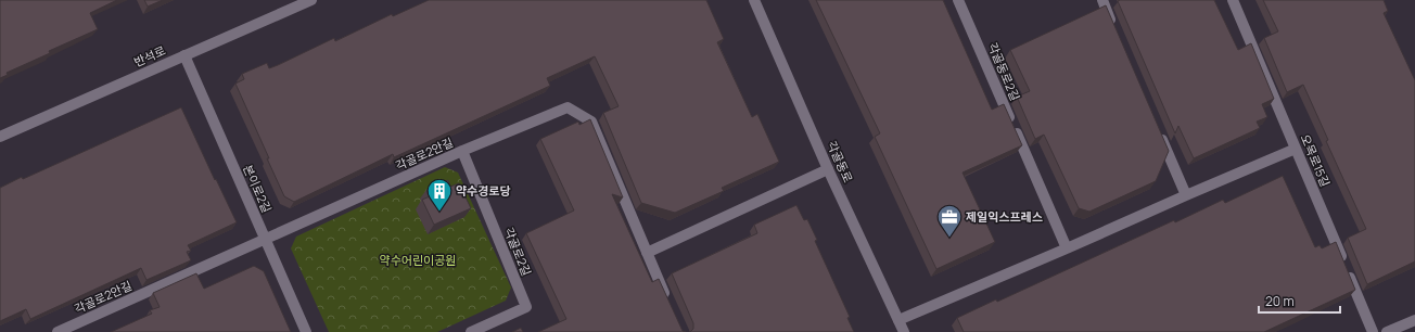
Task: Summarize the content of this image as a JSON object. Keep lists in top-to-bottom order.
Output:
{
  "streets": {
    "street": [
      "반석로",
      "각골동로2길",
      "각골로2안길",
      "오목로15길",
      "각골동로",
      "본이로2길",
      "각골로2길"
    ]
  },
  "crossings": [
    ["반석로", "본이로2길"],
    ["각골로2안길", "본이로2길"],
    ["각골로2안길", "각골로2길"]
  ],
  "parks": ["약수어린이공원"],
  "places": {
    "building": ["약수경로당"],
    "office": ["제일익스프레스"]
  },
  "scale_bar": "20 m"
}
